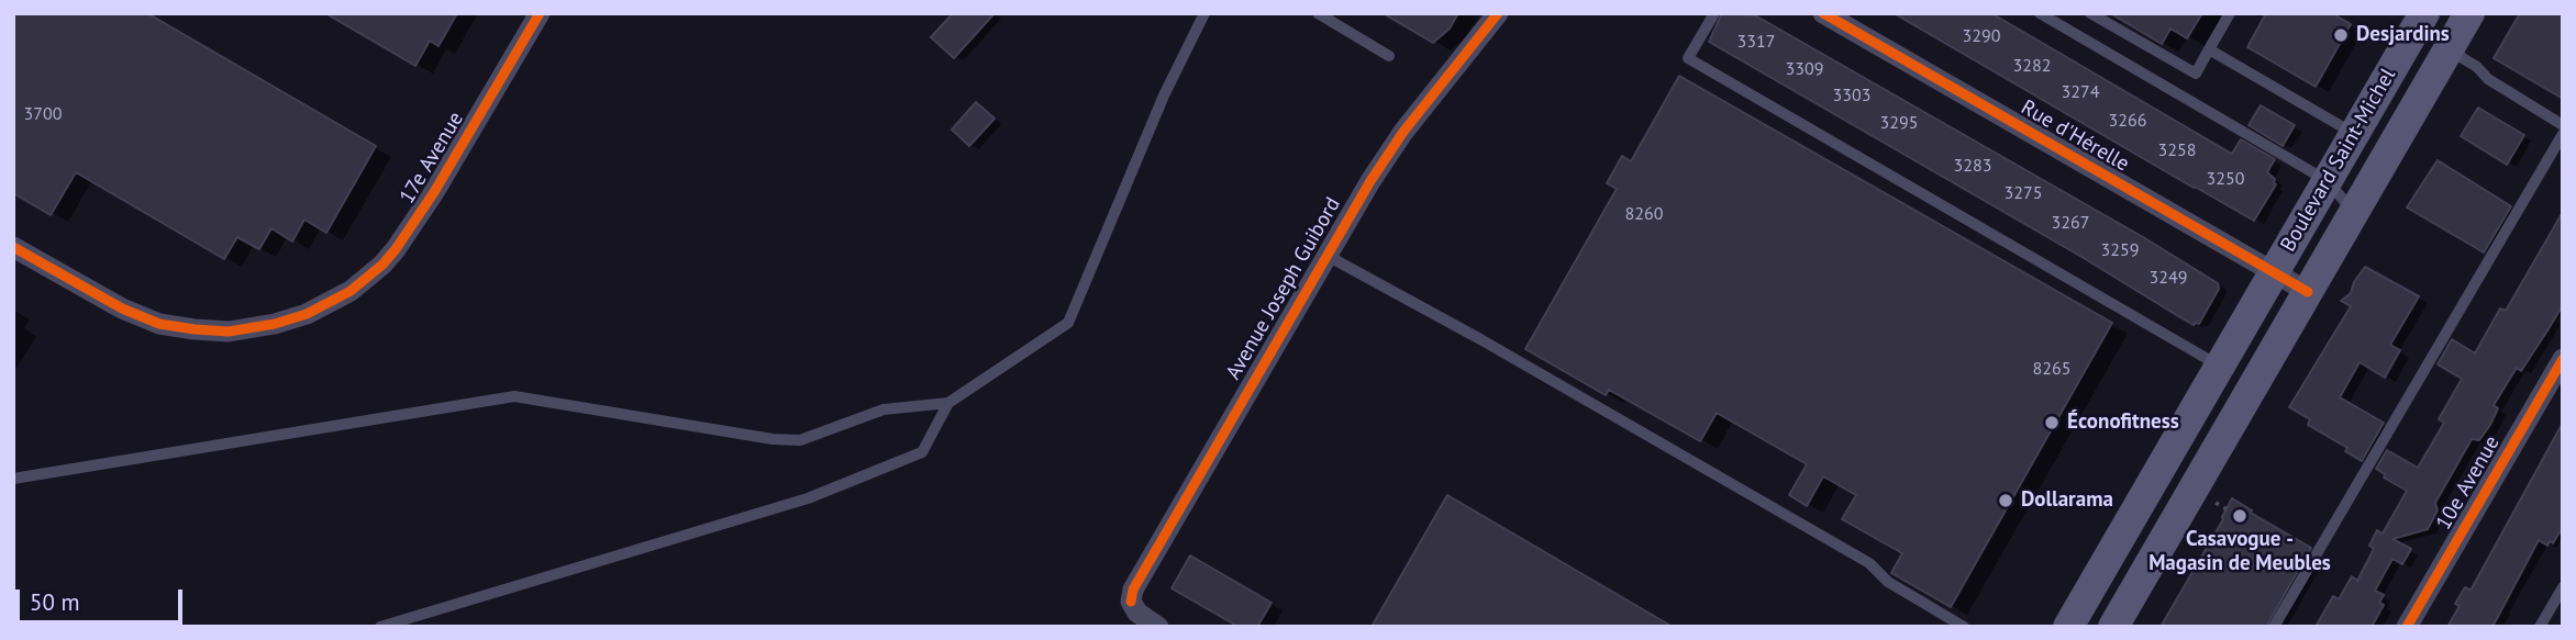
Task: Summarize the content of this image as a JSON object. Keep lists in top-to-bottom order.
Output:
{
  "streets": {
    "main road": ["Boulevard Saint-Michel"],
    "street": [
      "Rue d'Hérelle",
      "17e Avenue",
      "Avenue Joseph Guibord",
      "10e Avenue"
    ]
  },
  "crossings": [
    ["Rue d'Hérelle", "Boulevard Saint-Michel"]
  ],
  "places": [
    "Desjardins",
    "Éconofitness",
    "Dollarama",
    "Casavogue - Magasin de Meubles"
  ],
  "house_numbers": [
    "3290",
    "3317",
    "3282",
    "3309",
    "3274",
    "3303",
    "3700",
    "3266",
    "3295",
    "3258",
    "3283",
    "3250",
    "3275",
    "8260",
    "3267",
    "3259",
    "3249",
    "8265"
  ],
  "scale_bar": "50 m"
}
